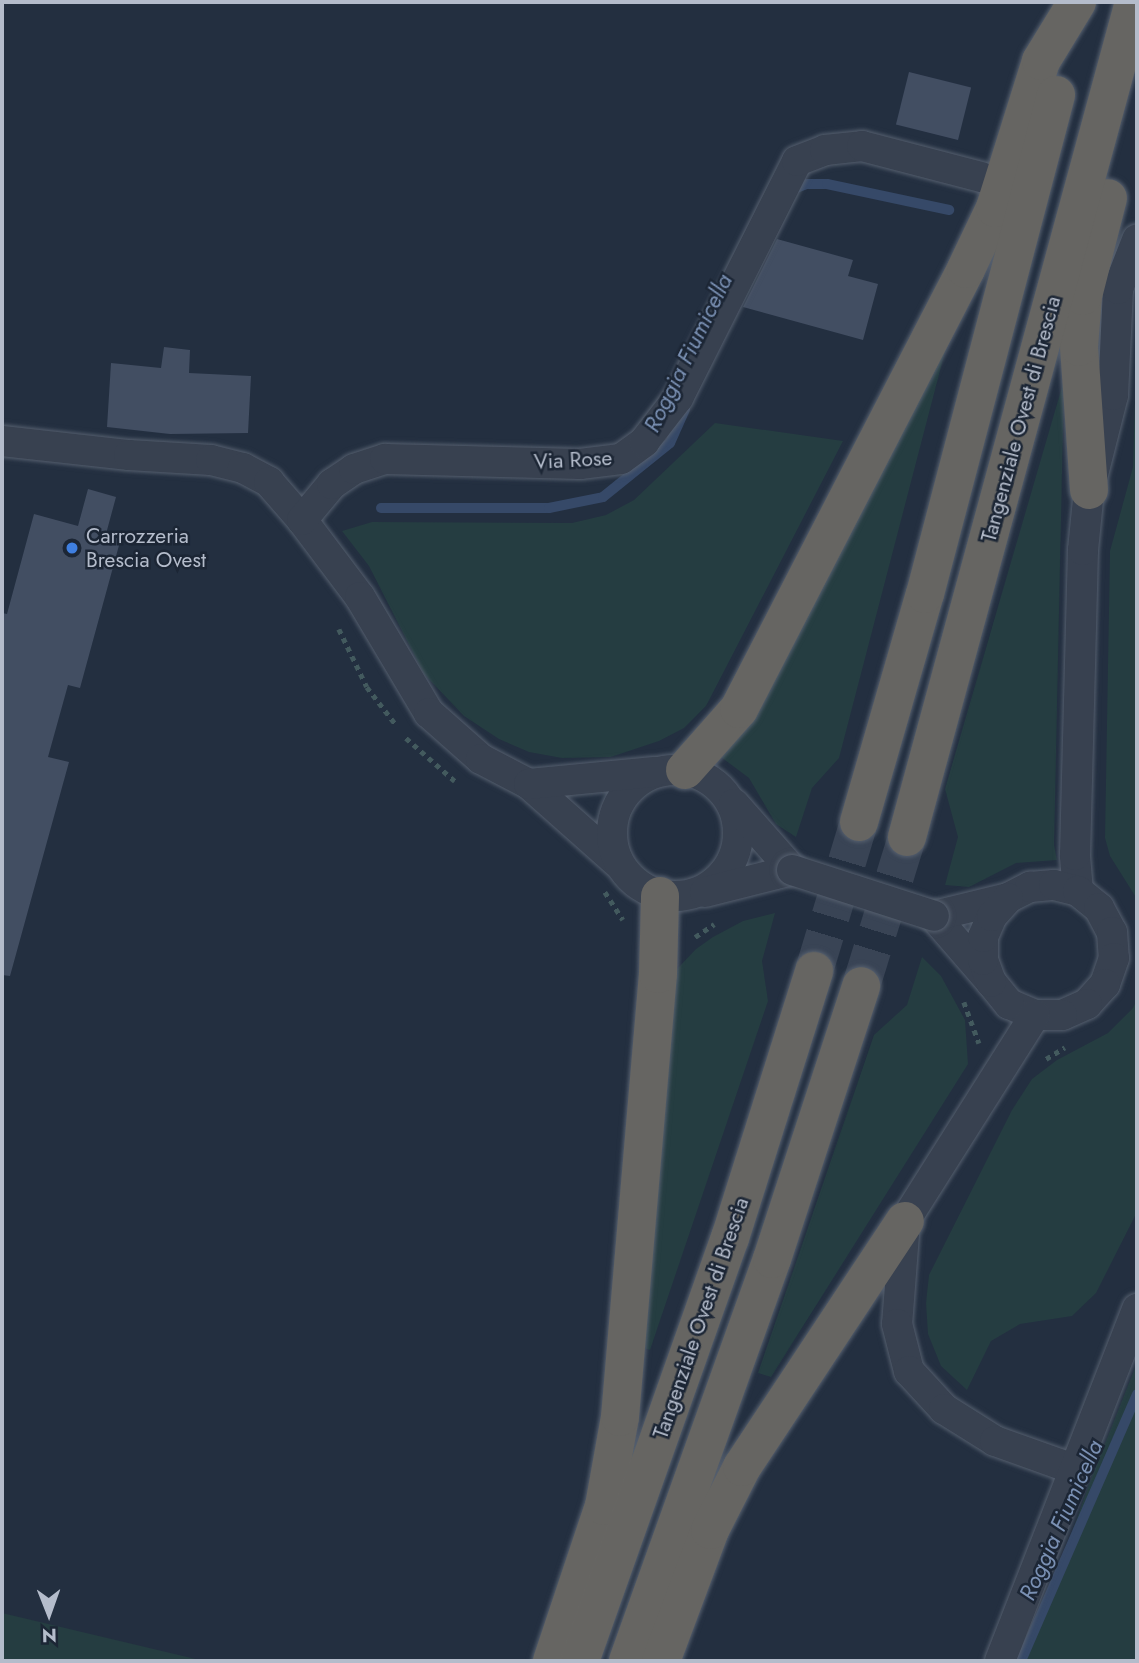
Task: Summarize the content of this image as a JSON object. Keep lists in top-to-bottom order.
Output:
{
  "streets": {
    "highway": ["Tangenziale Ovest di Brescia"],
    "street": ["Via Rose"]
  },
  "water": ["Roggia Fiumicella"],
  "places": ["Carrozzeria Brescia Ovest"],
  "north": "bottom"
}
